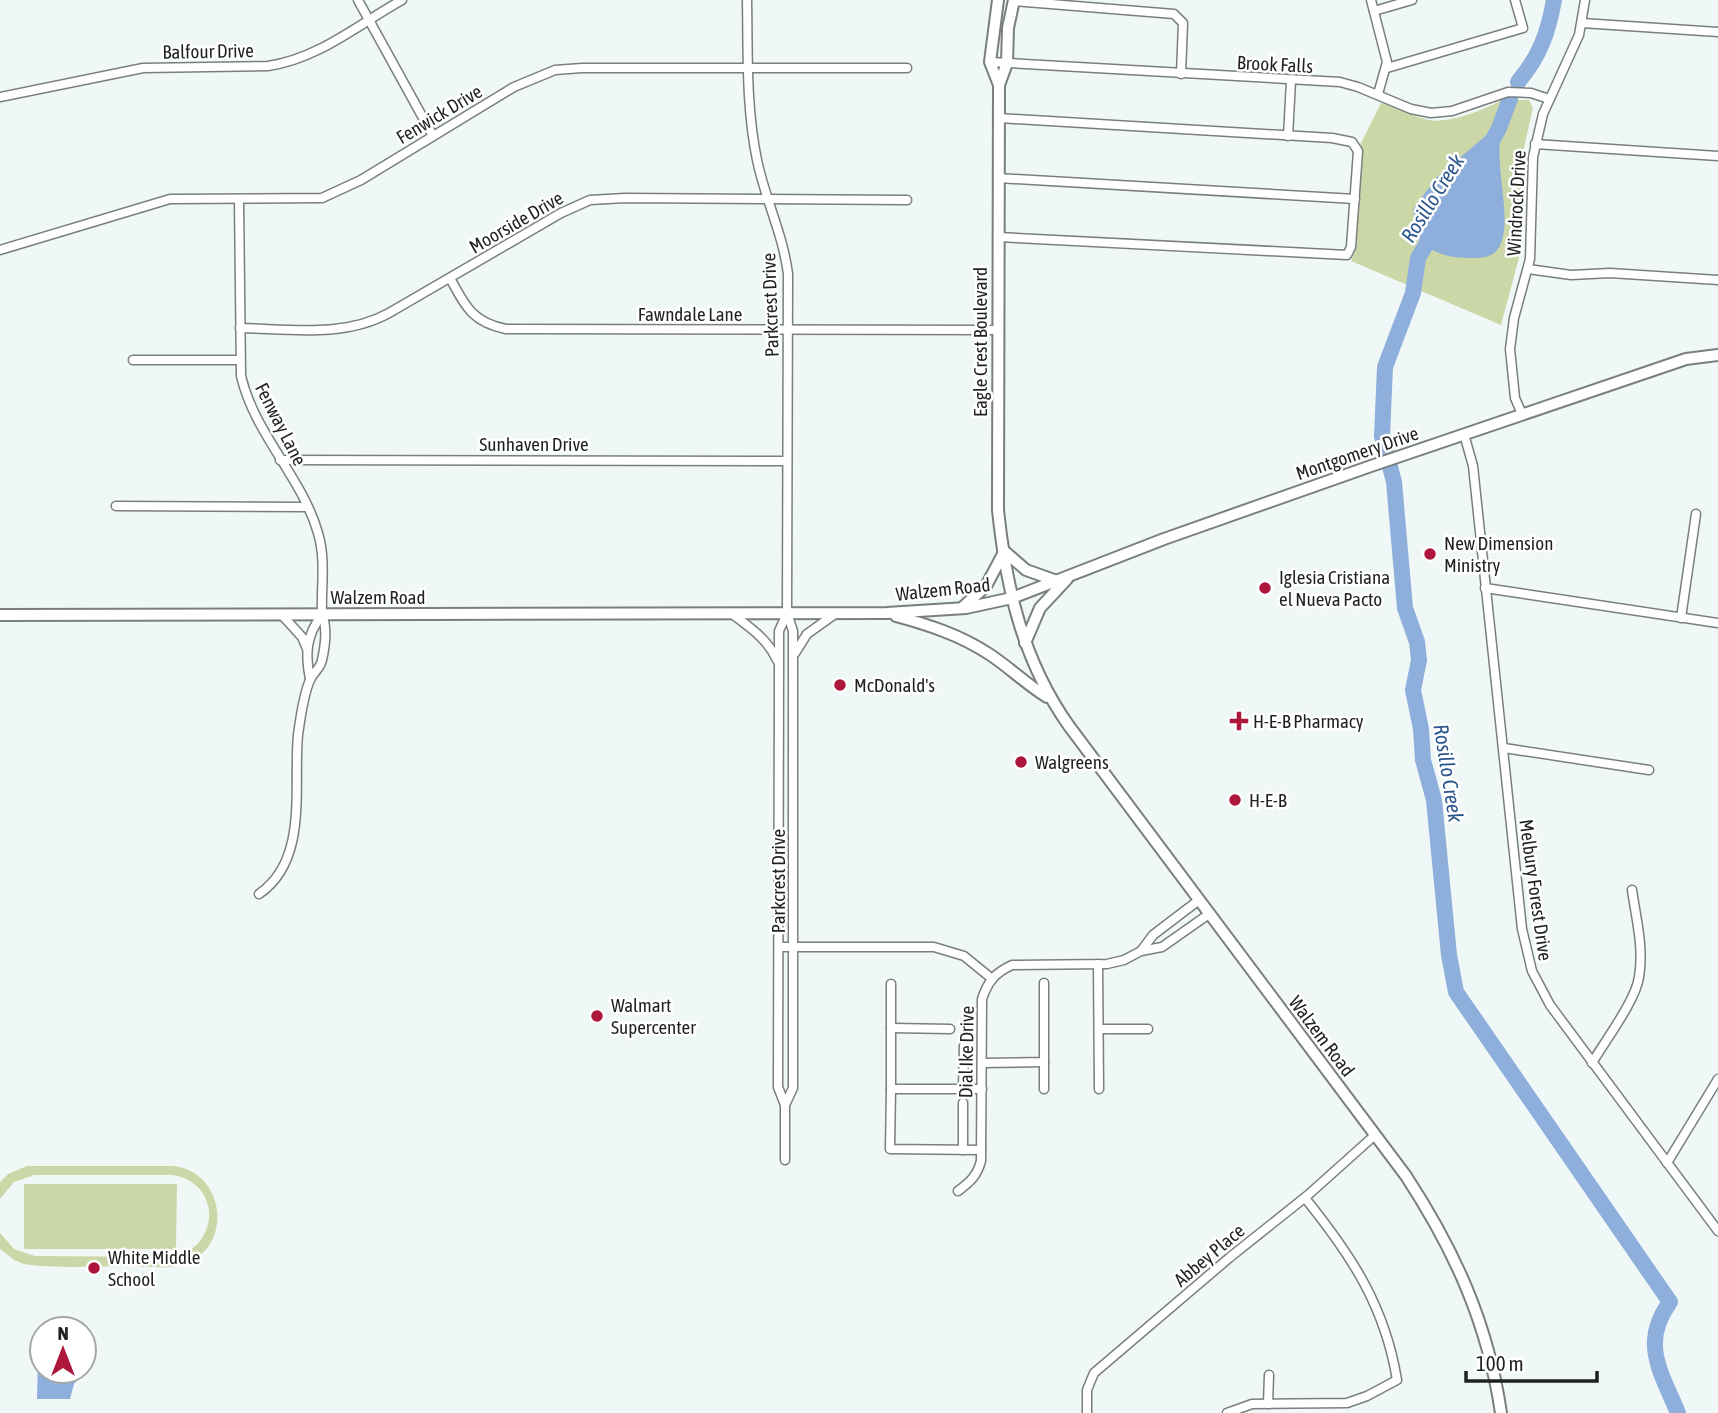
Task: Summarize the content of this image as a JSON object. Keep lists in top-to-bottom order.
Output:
{
  "streets": {
    "main road": ["Eagle Crest Boulevard", "Montgomery Drive", "Walzem Road"],
    "street": [
      "Balfour Drive",
      "Brook Falls",
      "Fenwick Drive",
      "Windrock Drive",
      "Moorside Drive",
      "Parkcrest Drive",
      "Fawndale Lane",
      "Fenway Lane",
      "Sunhaven Drive",
      "Melbury Forest Drive",
      "Dial Ike Drive",
      "Abbey Place"
    ]
  },
  "crossings": [
    ["Brook Falls", "Windrock Drive"],
    ["Brook Falls", "Eagle Crest Boulevard"],
    ["Fenwick Drive", "Parkcrest Drive"],
    ["Fenwick Drive", "Fenway Lane"],
    ["Windrock Drive", "Montgomery Drive"],
    ["Moorside Drive", "Parkcrest Drive"],
    ["Moorside Drive", "Fawndale Lane"],
    ["Moorside Drive", "Fenway Lane"],
    ["Parkcrest Drive", "Fawndale Lane"],
    ["Parkcrest Drive", "Sunhaven Drive"],
    ["Parkcrest Drive", "Walzem Road"],
    ["Fawndale Lane", "Eagle Crest Boulevard"],
    ["Eagle Crest Boulevard", "Montgomery Drive"],
    ["Eagle Crest Boulevard", "Walzem Road"],
    ["Fenway Lane", "Sunhaven Drive"],
    ["Fenway Lane", "Walzem Road"],
    ["Montgomery Drive", "Walzem Road"],
    ["Montgomery Drive", "Melbury Forest Drive"],
    ["Walzem Road", "Abbey Place"]
  ],
  "water": ["Rosillo Creek"],
  "places": {
    "other": [
      "New Dimension Ministry",
      "Iglesia Cristiana el Nueva Pacto",
      "McDonald's",
      "Walgreens",
      "H-E-B",
      "Walmart Supercenter",
      "White Middle School"
    ],
    "health": ["H-E-B Pharmacy"]
  },
  "scale_bar": "100 m",
  "north": "top"
}
